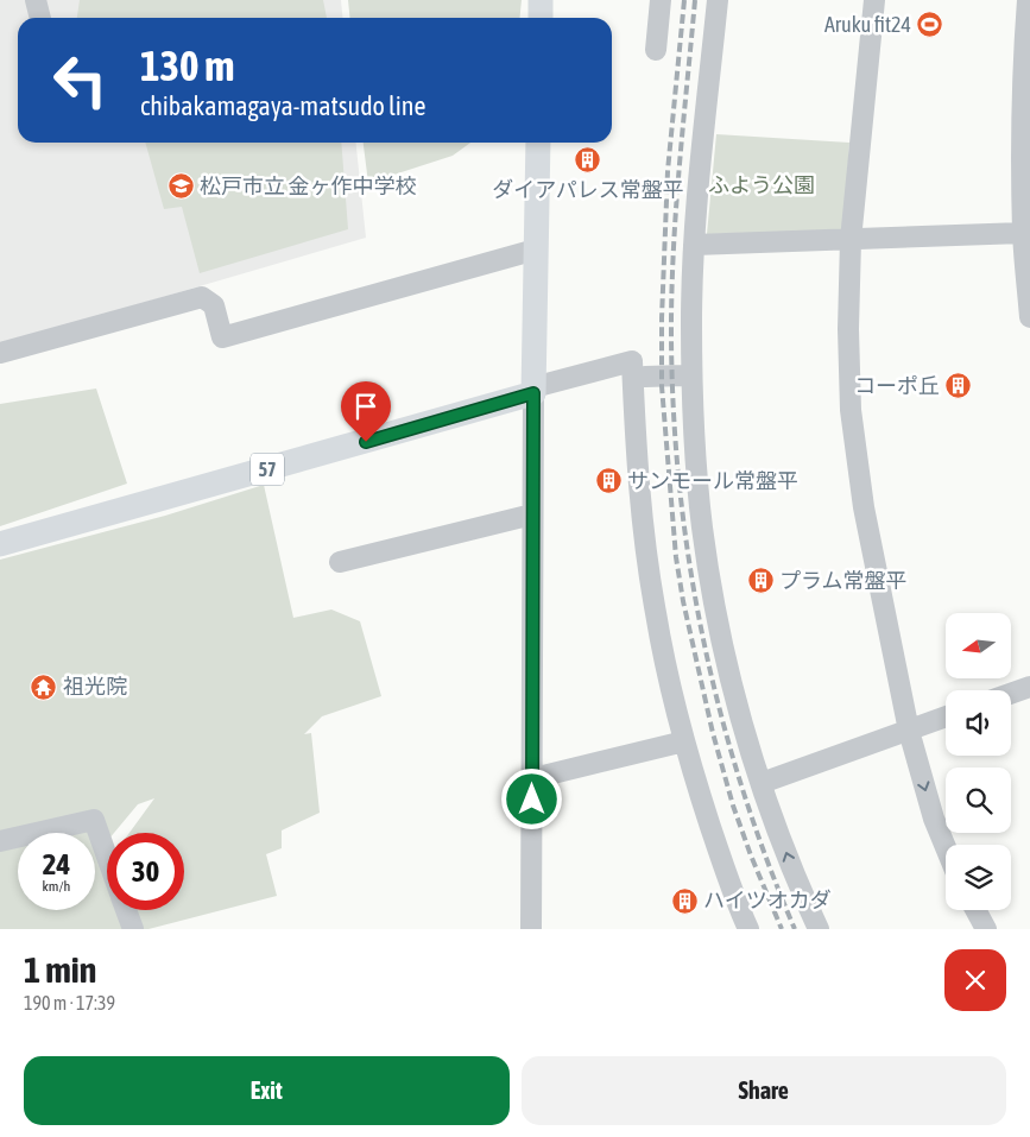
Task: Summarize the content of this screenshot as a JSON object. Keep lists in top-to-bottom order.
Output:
{
  "streets": {
    "main road": ["57"]
  },
  "parks": ["ふよう公園"],
  "places": {
    "sports": ["Aruku fit24"],
    "building": [
      "ダイアパレス常盤平",
      "コーポ丘",
      "サンモール常盤平",
      "プラム常盤平",
      "ハイツオカダ"
    ],
    "school or university": ["松戸市立 金ヶ作中学校"],
    "temple": ["祖光院"]
  },
  "north": "left",
  "page": {
    "turn": ["130 m", "chibakamagaya-matsudo line"],
    "speed": "24 km/h",
    "limit": "30",
    "heading": ["1 min", "190 m · 17:39"],
    "buttons": ["Exit", "Share"]
  }
}
